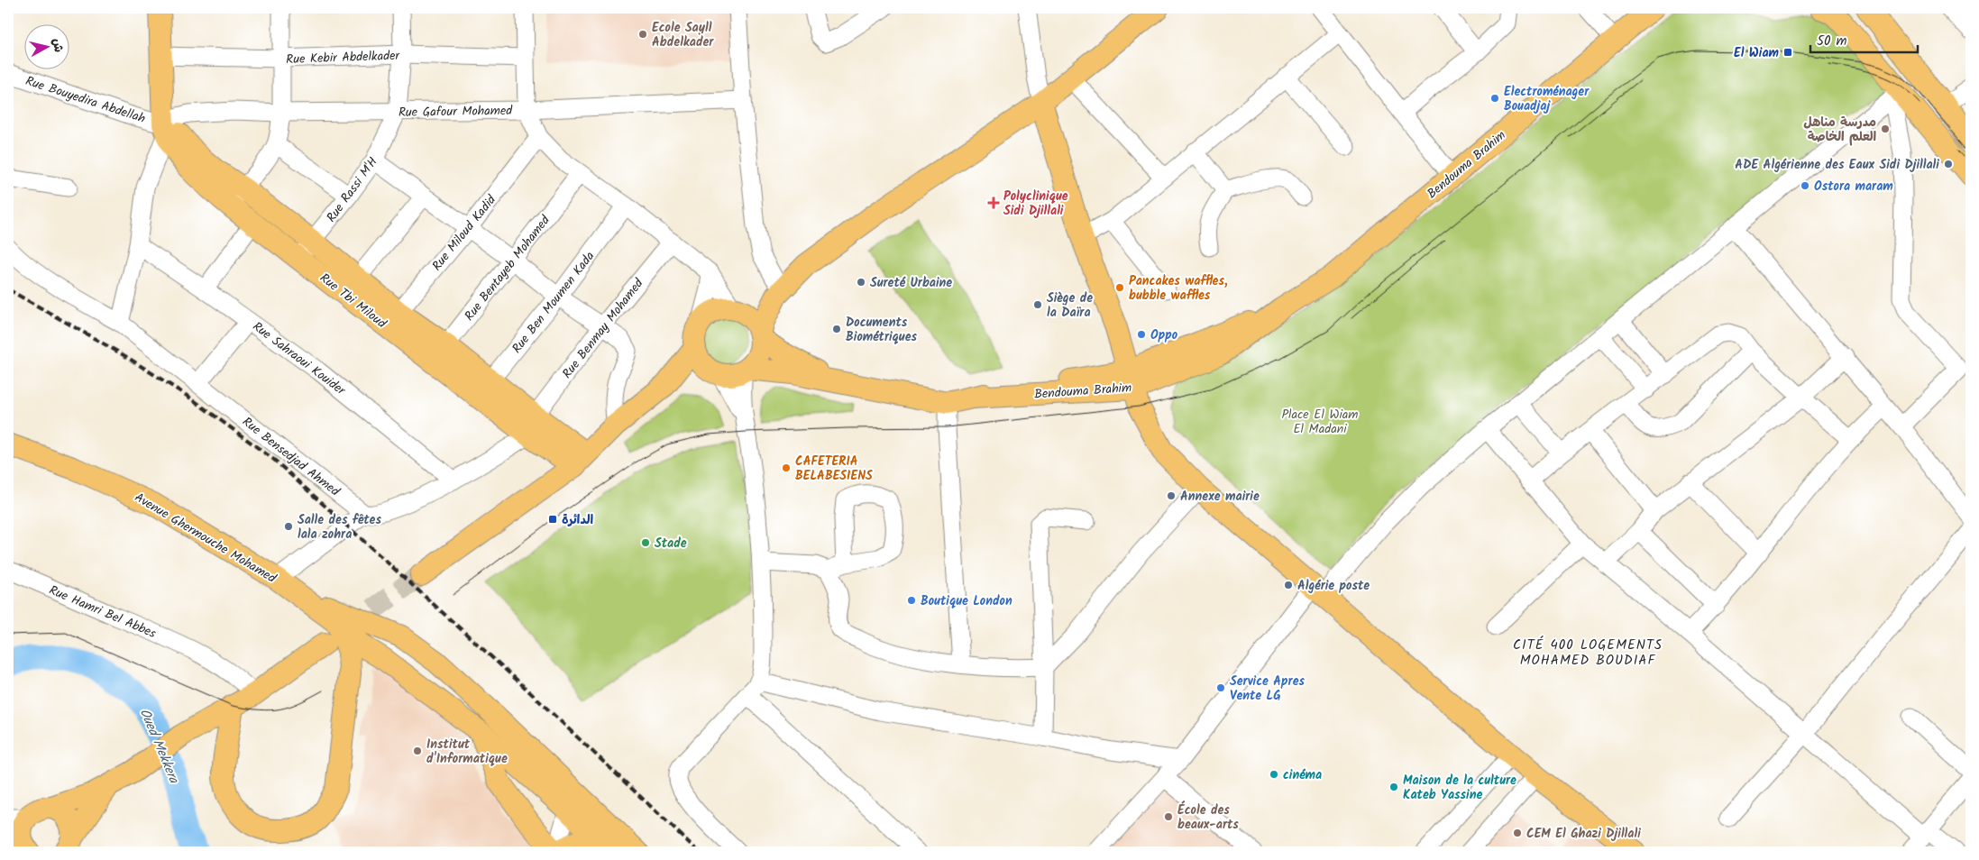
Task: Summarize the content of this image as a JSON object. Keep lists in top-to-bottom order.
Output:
{
  "streets": {
    "main road": ["Bendouma Brahim", "Rue Tbi Miloud", "Avenue Ghermouche Mohamed"],
    "street": [
      "Rue Kebir Abdelkader",
      "Rue Bouyedira Abdellah",
      "Rue Gafour Mohamed",
      "Rue Rassi M'H",
      "Rue Miloud Kadid",
      "Rue Bentayeb Mohamed",
      "Rue Ben Moumen Kada",
      "Rue Benmay Mohamed",
      "Rue Sahraoui Kouider",
      "Rue Bensedjad Ahmed",
      "Rue Hamri Bel Abbes"
    ]
  },
  "crossings": [
    ["Rue Kebir Abdelkader", "Rue Rassi M'H"],
    ["Rue Bouyedira Abdellah", "Rue Gafour Mohamed"],
    ["Rue Bouyedira Abdellah", "Rue Tbi Miloud"],
    ["Rue Gafour Mohamed", "Rue Rassi M'H"],
    ["Rue Gafour Mohamed", "Rue Tbi Miloud"],
    ["Rue Rassi M'H", "Rue Tbi Miloud"],
    ["Rue Miloud Kadid", "Rue Tbi Miloud"],
    ["Rue Bentayeb Mohamed", "Rue Tbi Miloud"],
    ["Rue Tbi Miloud", "Rue Ben Moumen Kada"],
    ["Rue Tbi Miloud", "Rue Benmay Mohamed"]
  ],
  "districts": ["CITÉ 400 LOGEMENTS MOHAMED BOUDIAF"],
  "water": ["Oued Mekkera"],
  "parks": ["Place El Wiam El Madani"],
  "places": {
    "other": [
      "Ecole Sayll Abdelkader",
      "Electroménager Bouadjaj",
      "مدرسة مناهل العلم الخاصة",
      "ADE Algérienne des Eaux Sidi Djillali",
      "Ostora maram",
      "Sureté Urbaine",
      "Pancakes waffles, bubble waffles",
      "Siège de la Daïra",
      "Documents Biométriques",
      "Oppo",
      "CAFETERIA BELABESIENS",
      "Annexe mairie",
      "Salle des fêtes lala zohra",
      "Stade",
      "Algérie poste",
      "Boutique London",
      "Service Apres Vente LG",
      "Institut d'Informatique",
      "cinéma",
      "Maison de la culture Kateb Yassine",
      "École des beaux-arts",
      "CEM El Ghazi Djillali"
    ],
    "transit": ["El Wiam", "الدائرة"],
    "health": ["Polyclinique Sidi Djillali"]
  },
  "scale_bar": "50 m",
  "north": "right"
}
